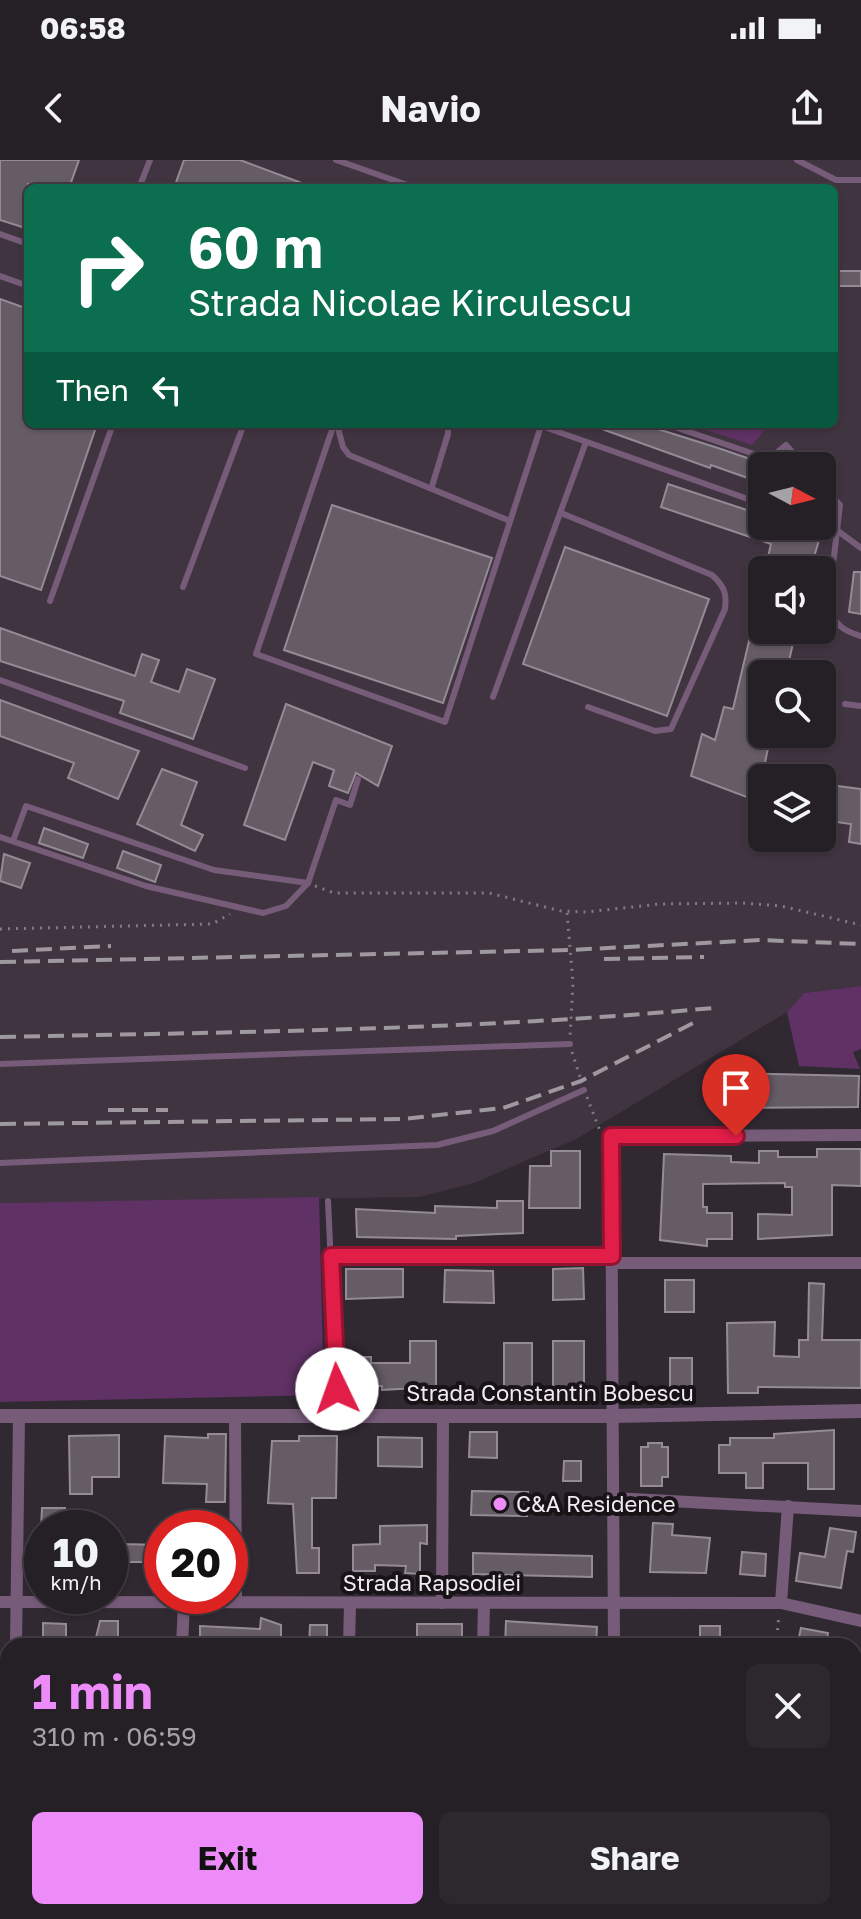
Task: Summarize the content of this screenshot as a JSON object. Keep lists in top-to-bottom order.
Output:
{
  "streets": {
    "street": ["Strada Constantin Bobescu", "Strada Rapsodiei"]
  },
  "places": ["C&A Residence"],
  "north": "right",
  "page": {
    "status": "06:58",
    "header": "Navio",
    "turn": ["60 m", "Strada Nicolae Kirculescu"],
    "then": "Then",
    "speed": "10 km/h",
    "limit": "20",
    "heading": ["1 min", "310 m · 06:59"],
    "buttons": ["Exit", "Share"]
  }
}
